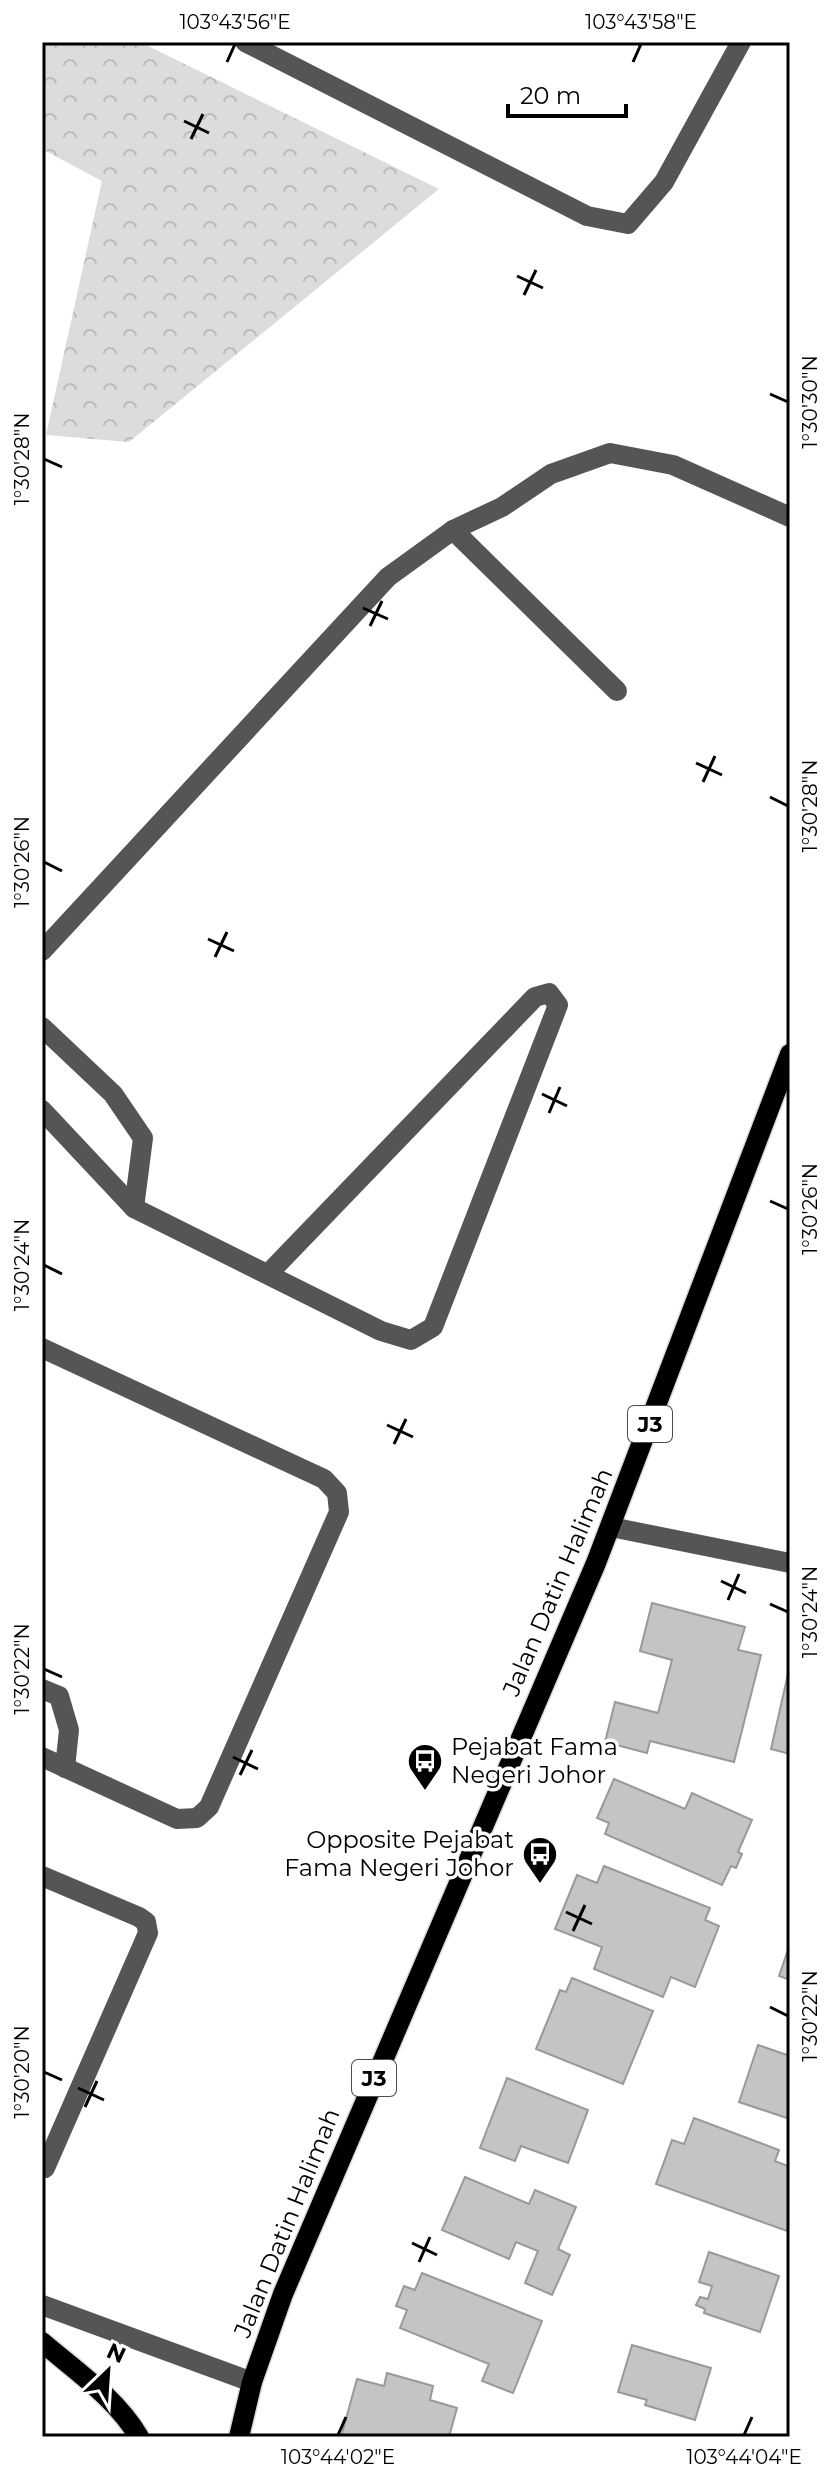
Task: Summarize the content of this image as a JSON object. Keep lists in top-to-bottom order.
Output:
{
  "streets": {
    "main road": ["J3", "Jalan Datin Halimah"]
  },
  "places": {
    "bus stop": ["Pejabat Fama Negeri Johor", "Opposite Pejabat Fama Negeri Johor"]
  },
  "scale_bar": "20 m",
  "north": "top right",
  "coordinates": [
    "103°43'56\"E",
    "103°43'58\"E",
    "1°30'30\"N",
    "1°30'28\"N",
    "1°30'26\"N",
    "1°30'24\"N",
    "1°30'22\"N",
    "1°30'20\"N",
    "103°44'02\"E",
    "103°44'04\"E"
  ]
}
